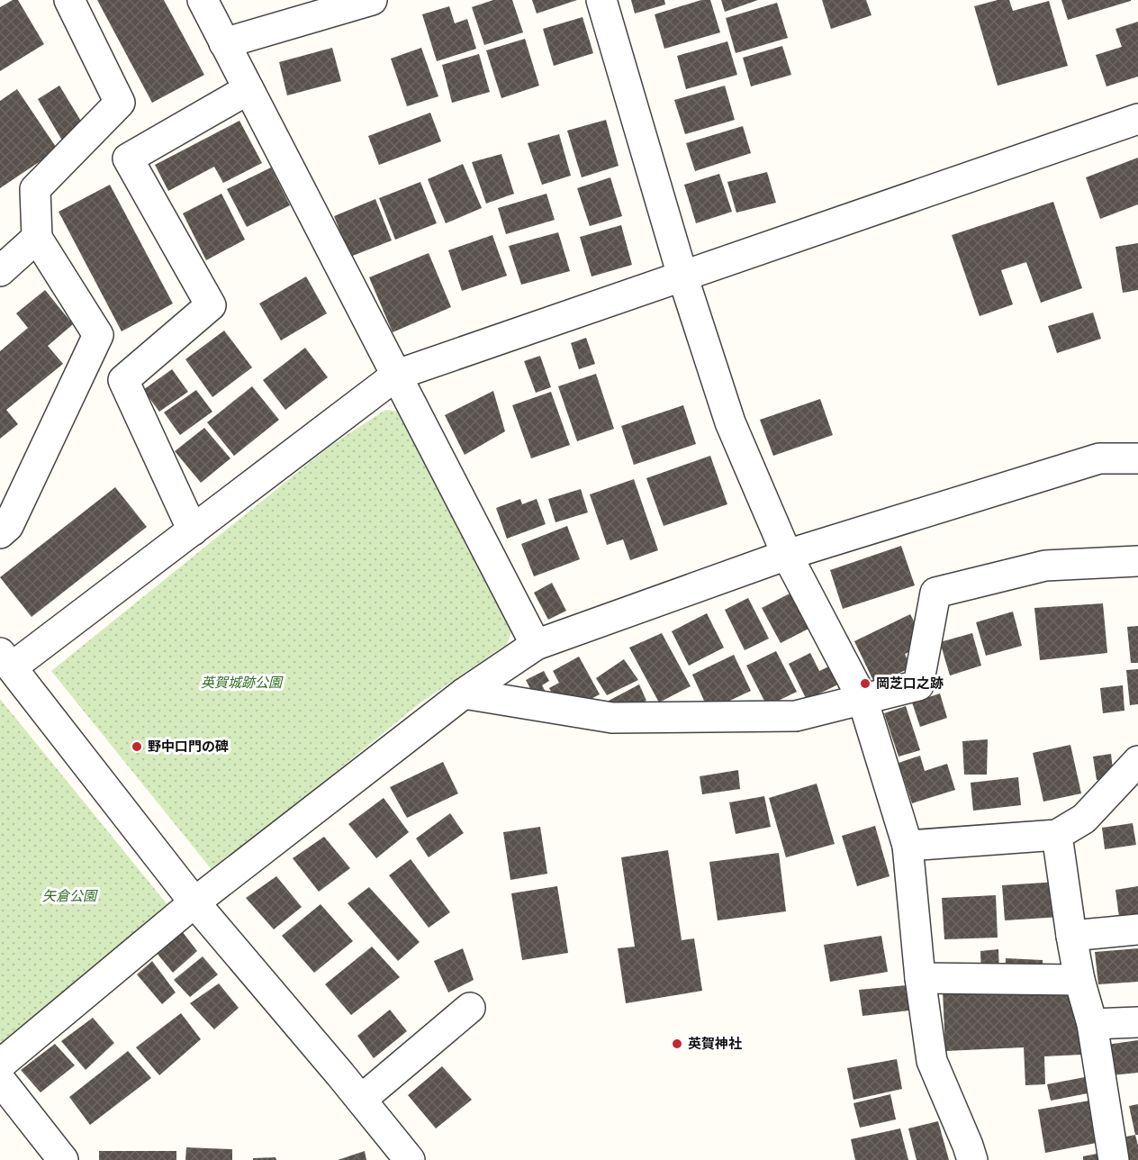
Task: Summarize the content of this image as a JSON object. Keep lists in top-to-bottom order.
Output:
{
  "parks": ["英賀城跡公園", "矢倉公園"],
  "places": ["岡芝口之跡", "野中口門の碑", "英賀神社"]
}
